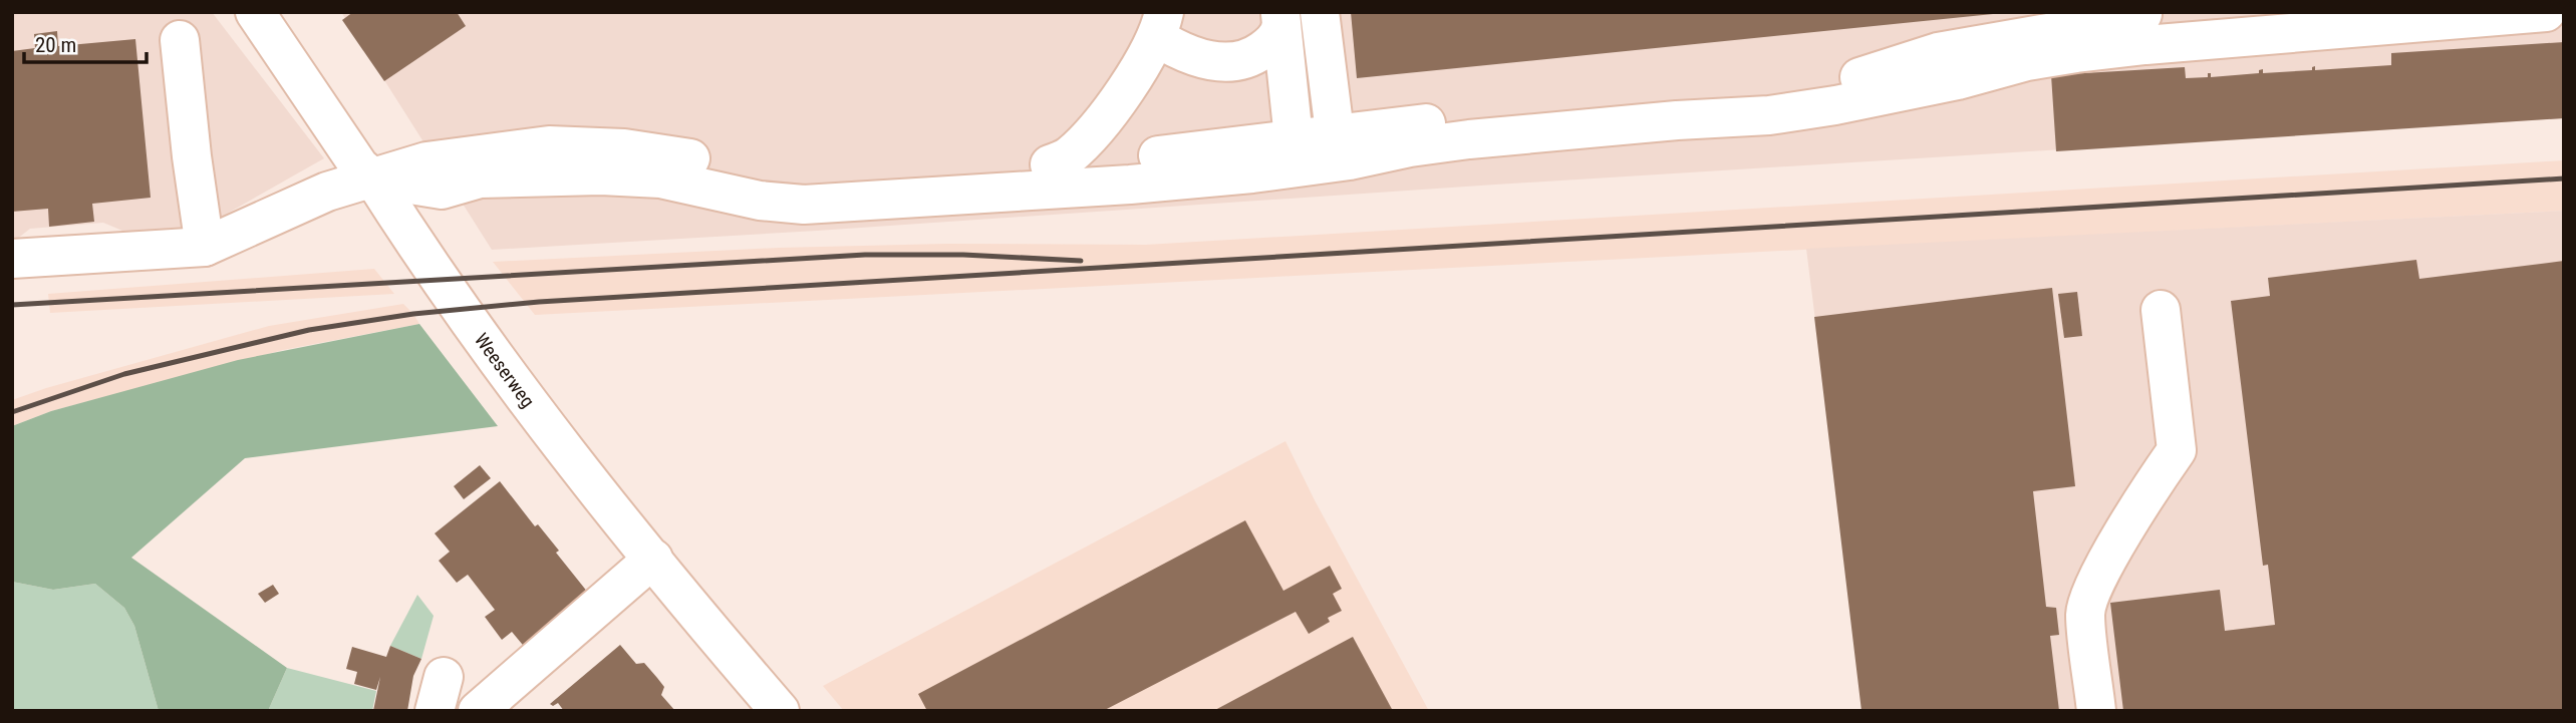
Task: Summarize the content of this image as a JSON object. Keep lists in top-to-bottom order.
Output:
{
  "streets": {
    "street": ["Weeserweg"]
  },
  "scale_bar": "20 m"
}
